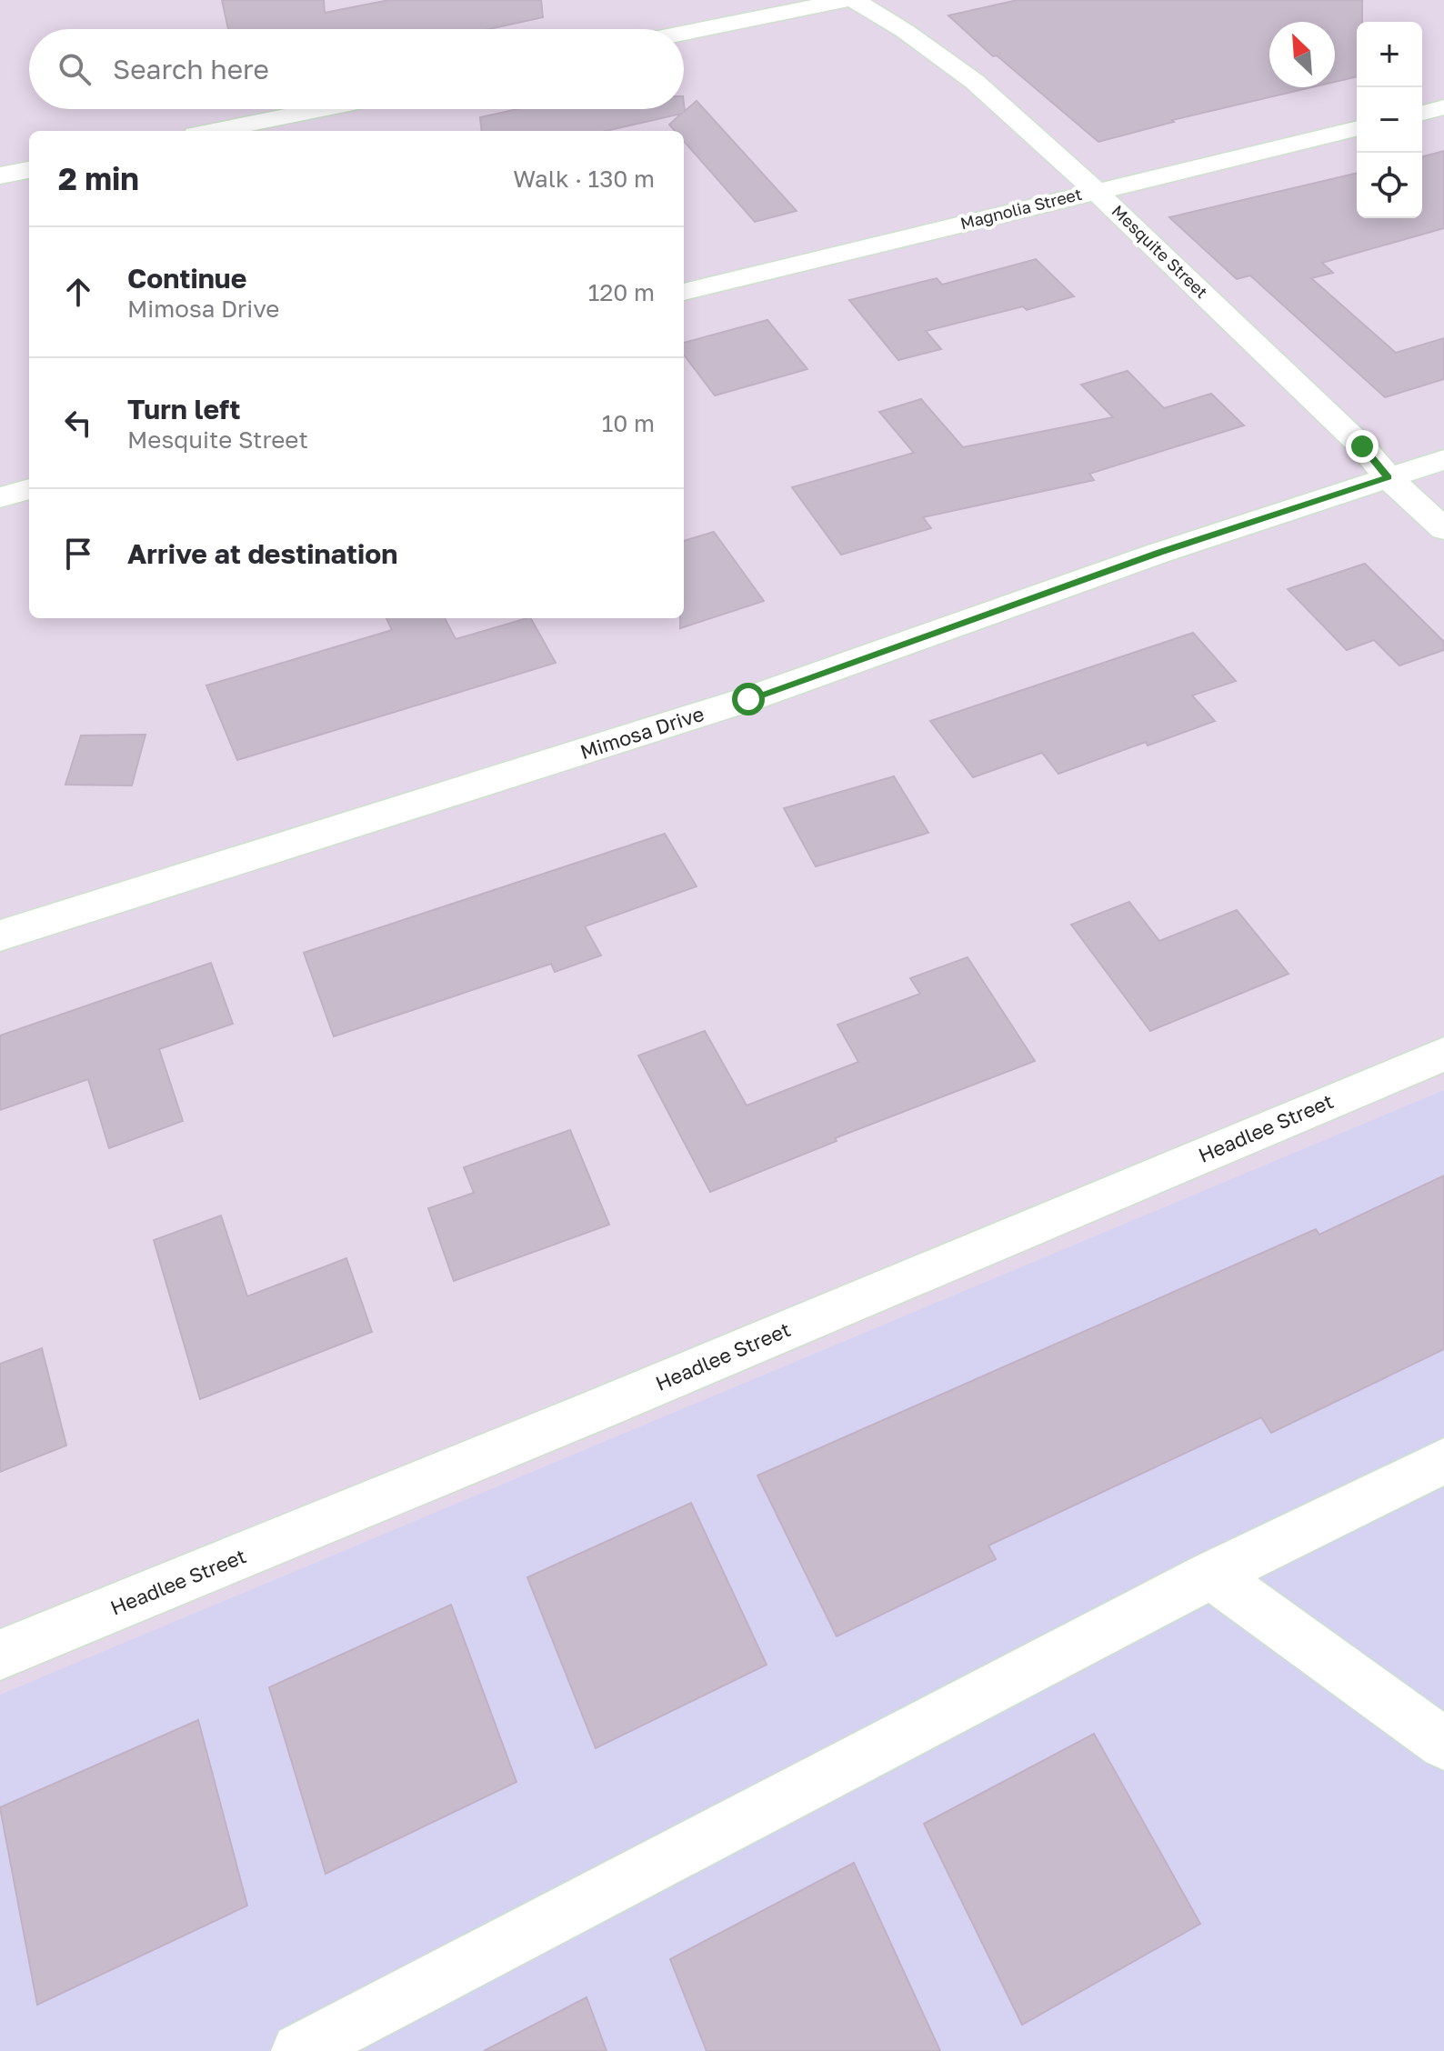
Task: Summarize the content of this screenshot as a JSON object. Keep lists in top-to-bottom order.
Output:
{
  "streets": {
    "street": [
      "Magnolia Street",
      "Mesquite Street",
      "Mimosa Drive",
      "Headlee Street"
    ]
  },
  "crossings": [
    ["Magnolia Street", "Mesquite Street"],
    ["Mesquite Street", "Mimosa Drive"]
  ],
  "north": "top left",
  "page": {
    "map_buttons": ["+", "−"],
    "search": "Search here",
    "heading": ["2 min", "Walk · 130 m"],
    "list": [
      ["Continue", "Mimosa Drive", "120 m"],
      ["Turn left", "Mesquite Street", "10 m"],
      "Arrive at destination"
    ]
  }
}
